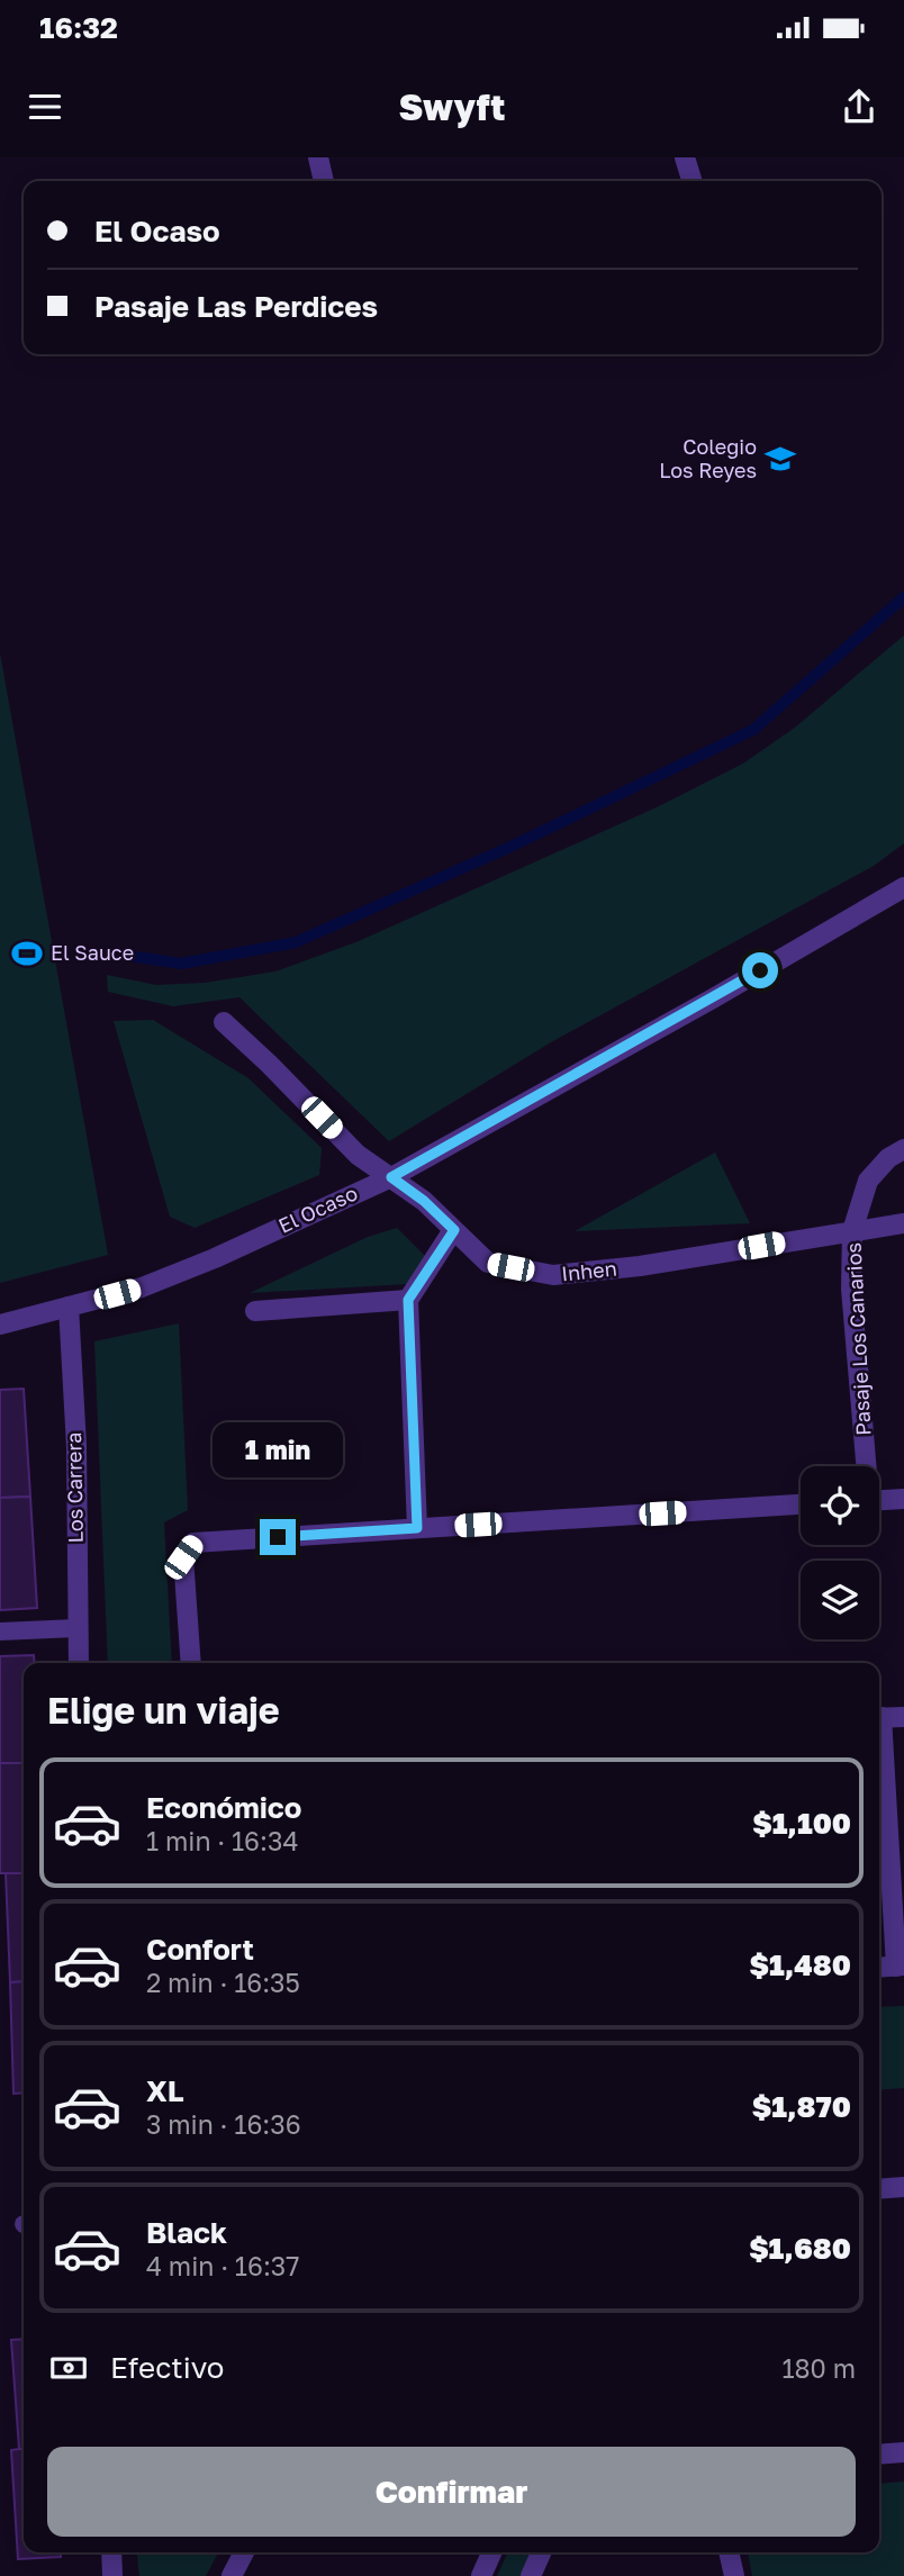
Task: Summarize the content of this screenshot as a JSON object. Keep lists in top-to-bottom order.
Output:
{
  "streets": {
    "street": [
      "El Ocaso",
      "Inhen",
      "Pasaje Los Canarios",
      "Los Carrera"
    ]
  },
  "crossings": [
    ["El Ocaso", "Inhen"],
    ["El Ocaso", "Los Carrera"],
    ["Inhen", "Pasaje Los Canarios"]
  ],
  "places": {
    "school or university": ["Colegio Los Reyes"],
    "sports": ["El Sauce"]
  },
  "page": {
    "status": "16:32",
    "header": "Swyft",
    "banner": ["El Ocaso", "Pasaje Las Perdices"],
    "bubble": "1 min",
    "heading": "Elige un viaje",
    "list": [
      {
        "name": "Económico",
        "note": "1 min · 16:34",
        "value": "$1,100"
      },
      {
        "name": "Confort",
        "note": "2 min · 16:35",
        "value": "$1,480"
      },
      {
        "name": "XL",
        "note": "3 min · 16:36",
        "value": "$1,870"
      },
      {
        "name": "Black",
        "note": "4 min · 16:37",
        "value": "$1,680"
      }
    ],
    "pay": ["Efectivo", "180 m"],
    "buttons": "Confirmar"
  }
}
